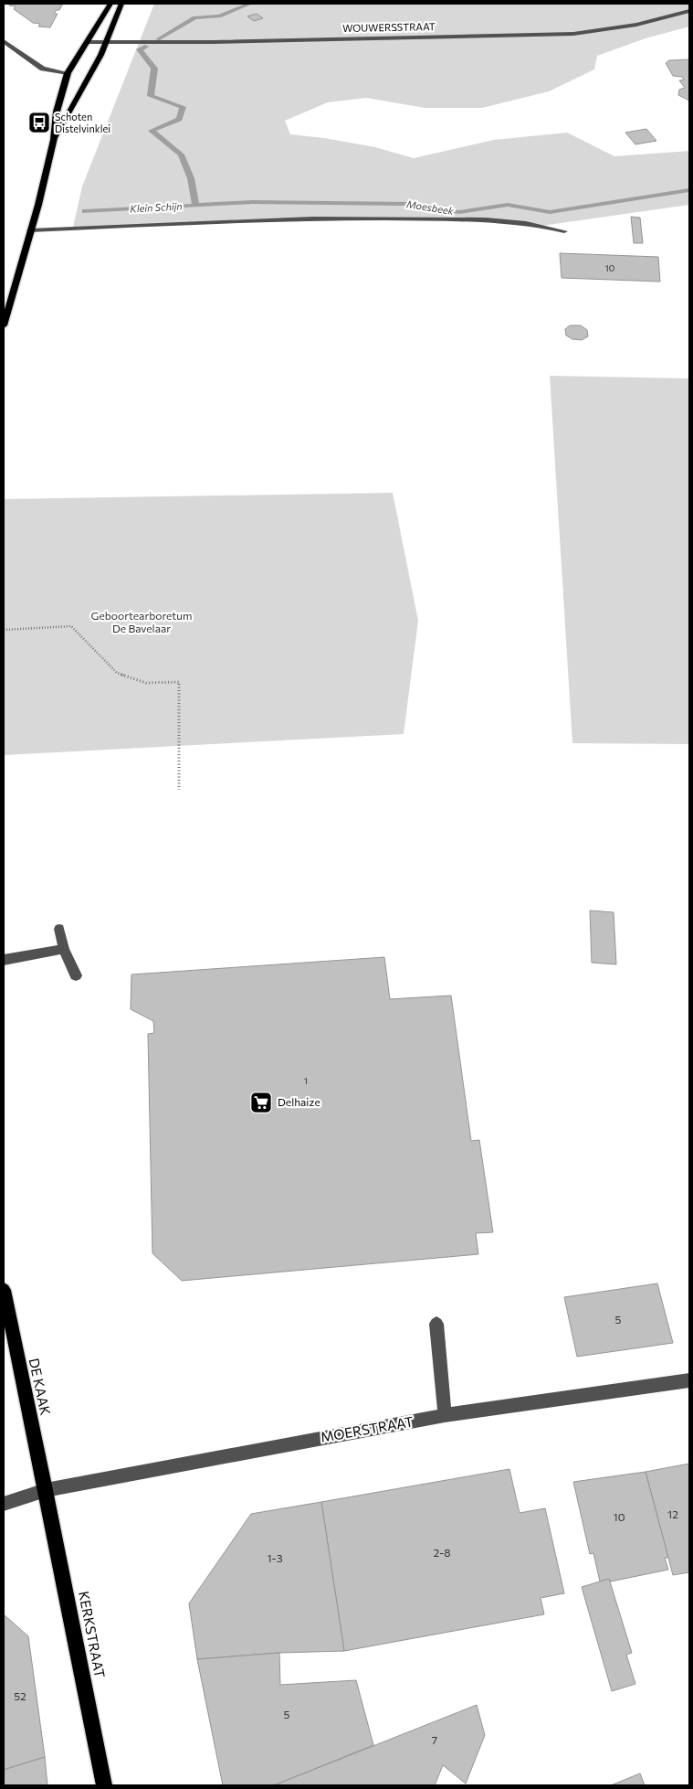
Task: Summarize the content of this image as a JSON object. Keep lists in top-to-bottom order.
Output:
{
  "streets": {
    "main road": ["DE KAAK", "KERKSTRAAT"],
    "street": ["WOUWERSSTRAAT", "MOERSTRAAT"]
  },
  "crossings": [
    ["DE KAAK", "MOERSTRAAT"],
    ["DE KAAK", "KERKSTRAAT"],
    ["MOERSTRAAT", "KERKSTRAAT"]
  ],
  "water": ["Klein Schijn", "Moesbeek"],
  "parks": ["Geboortearboretum De Bavelaar"],
  "places": {
    "bus stop": ["Schoten Distelvinklei"],
    "supermarket": ["Delhaize"]
  },
  "house_numbers": [
    "10",
    "1",
    "5",
    "12",
    "10",
    "2-8",
    "1-3",
    "52",
    "5",
    "7"
  ]
}
